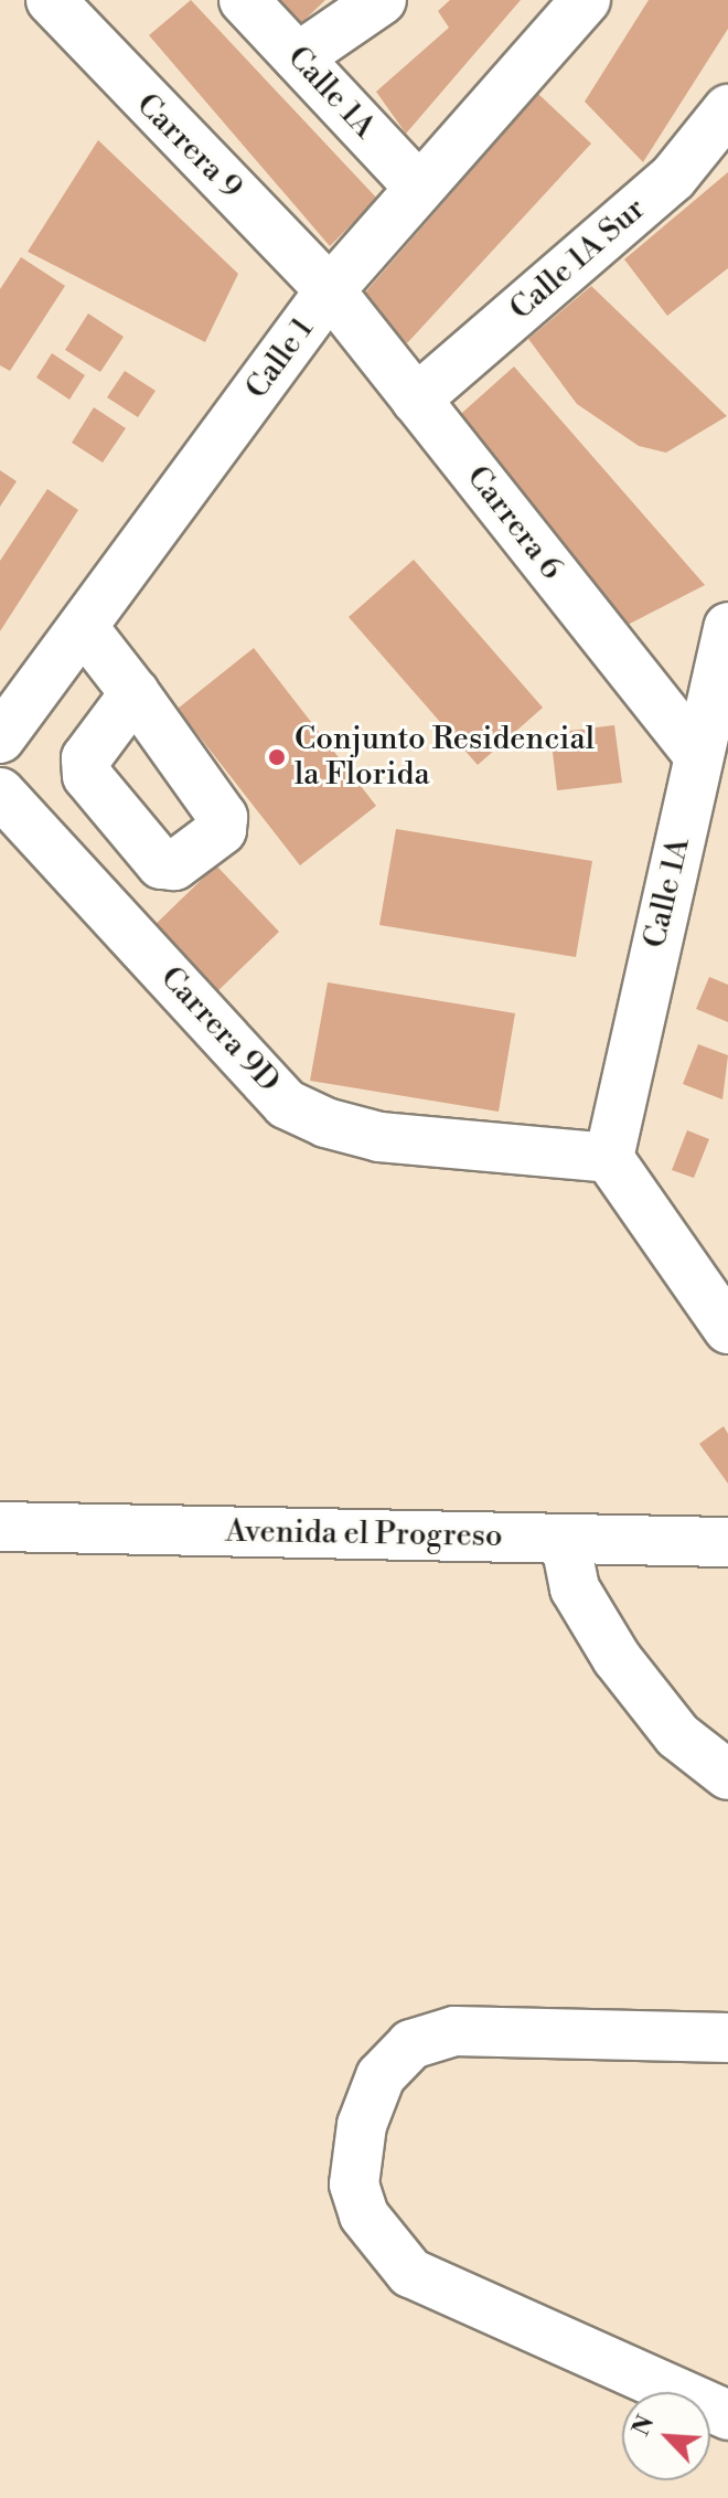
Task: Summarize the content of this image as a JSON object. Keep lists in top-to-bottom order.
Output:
{
  "streets": {
    "street": [
      "Calle 1A",
      "Carrera 9",
      "Calle 1A Sur",
      "Calle 1",
      "Carrera 6",
      "Carrera 9D",
      "Avenida el Progreso"
    ]
  },
  "crossings": [
    ["Calle 1A", "Calle 1"],
    ["Calle 1A", "Carrera 6"],
    ["Calle 1A", "Carrera 9D"],
    ["Carrera 9", "Calle 1"],
    ["Carrera 9", "Carrera 6"],
    ["Calle 1A Sur", "Carrera 6"],
    ["Calle 1", "Carrera 6"]
  ],
  "places": ["Conjunto Residencial la Florida"],
  "north": "top left"
}
